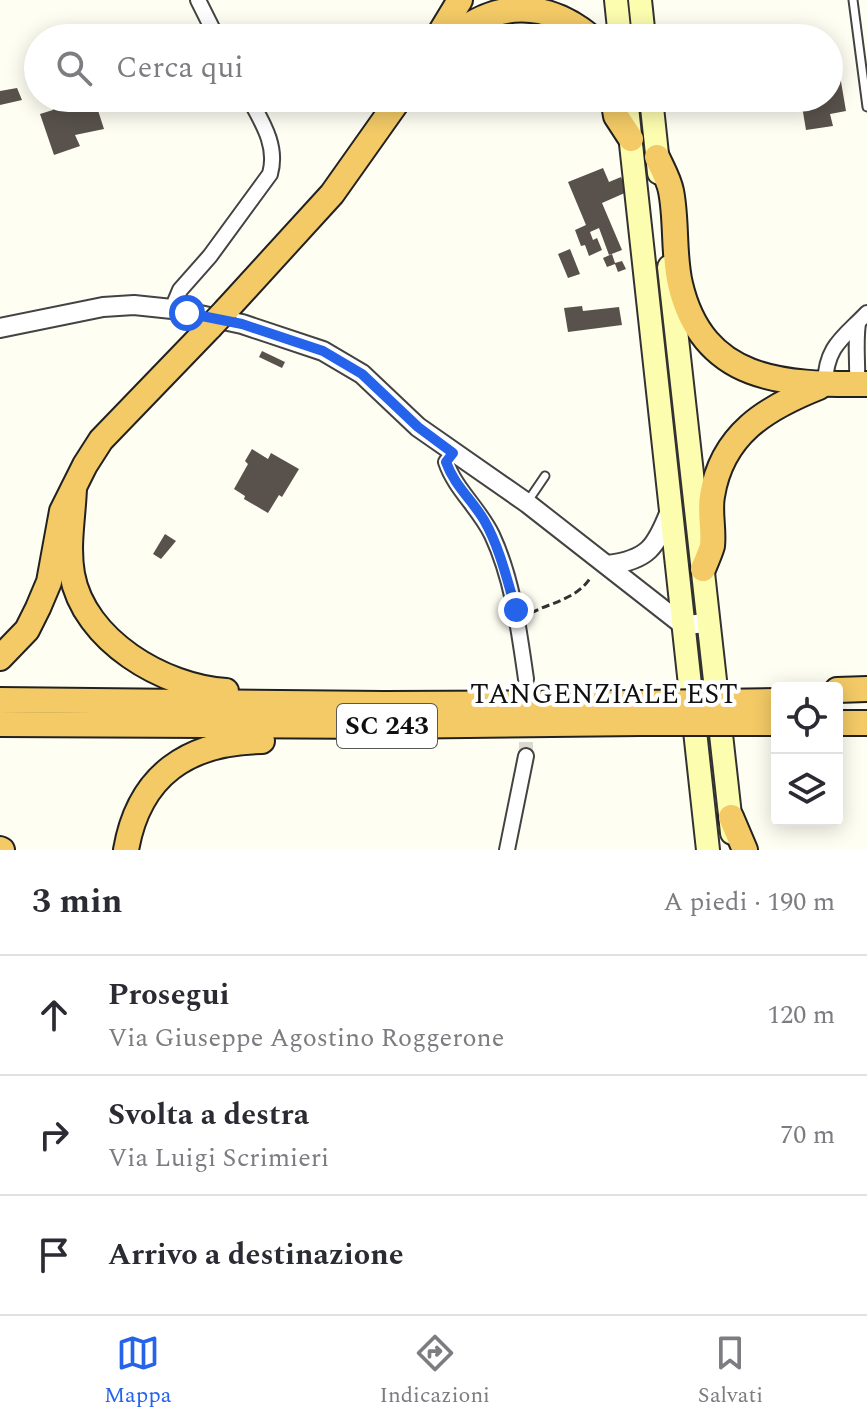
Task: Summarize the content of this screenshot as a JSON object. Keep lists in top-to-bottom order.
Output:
{
  "streets": {
    "highway": ["TANGENZIALE EST", "SC 243"]
  },
  "page": {
    "search": "Cerca qui",
    "heading": ["3 min", "A piedi · 190 m"],
    "list": [
      ["Prosegui", "Via Giuseppe Agostino Roggerone", "120 m"],
      ["Svolta a destra", "Via Luigi Scrimieri", "70 m"],
      "Arrivo a destinazione"
    ],
    "nav": ["Mappa", "Indicazioni", "Salvati"]
  }
}
